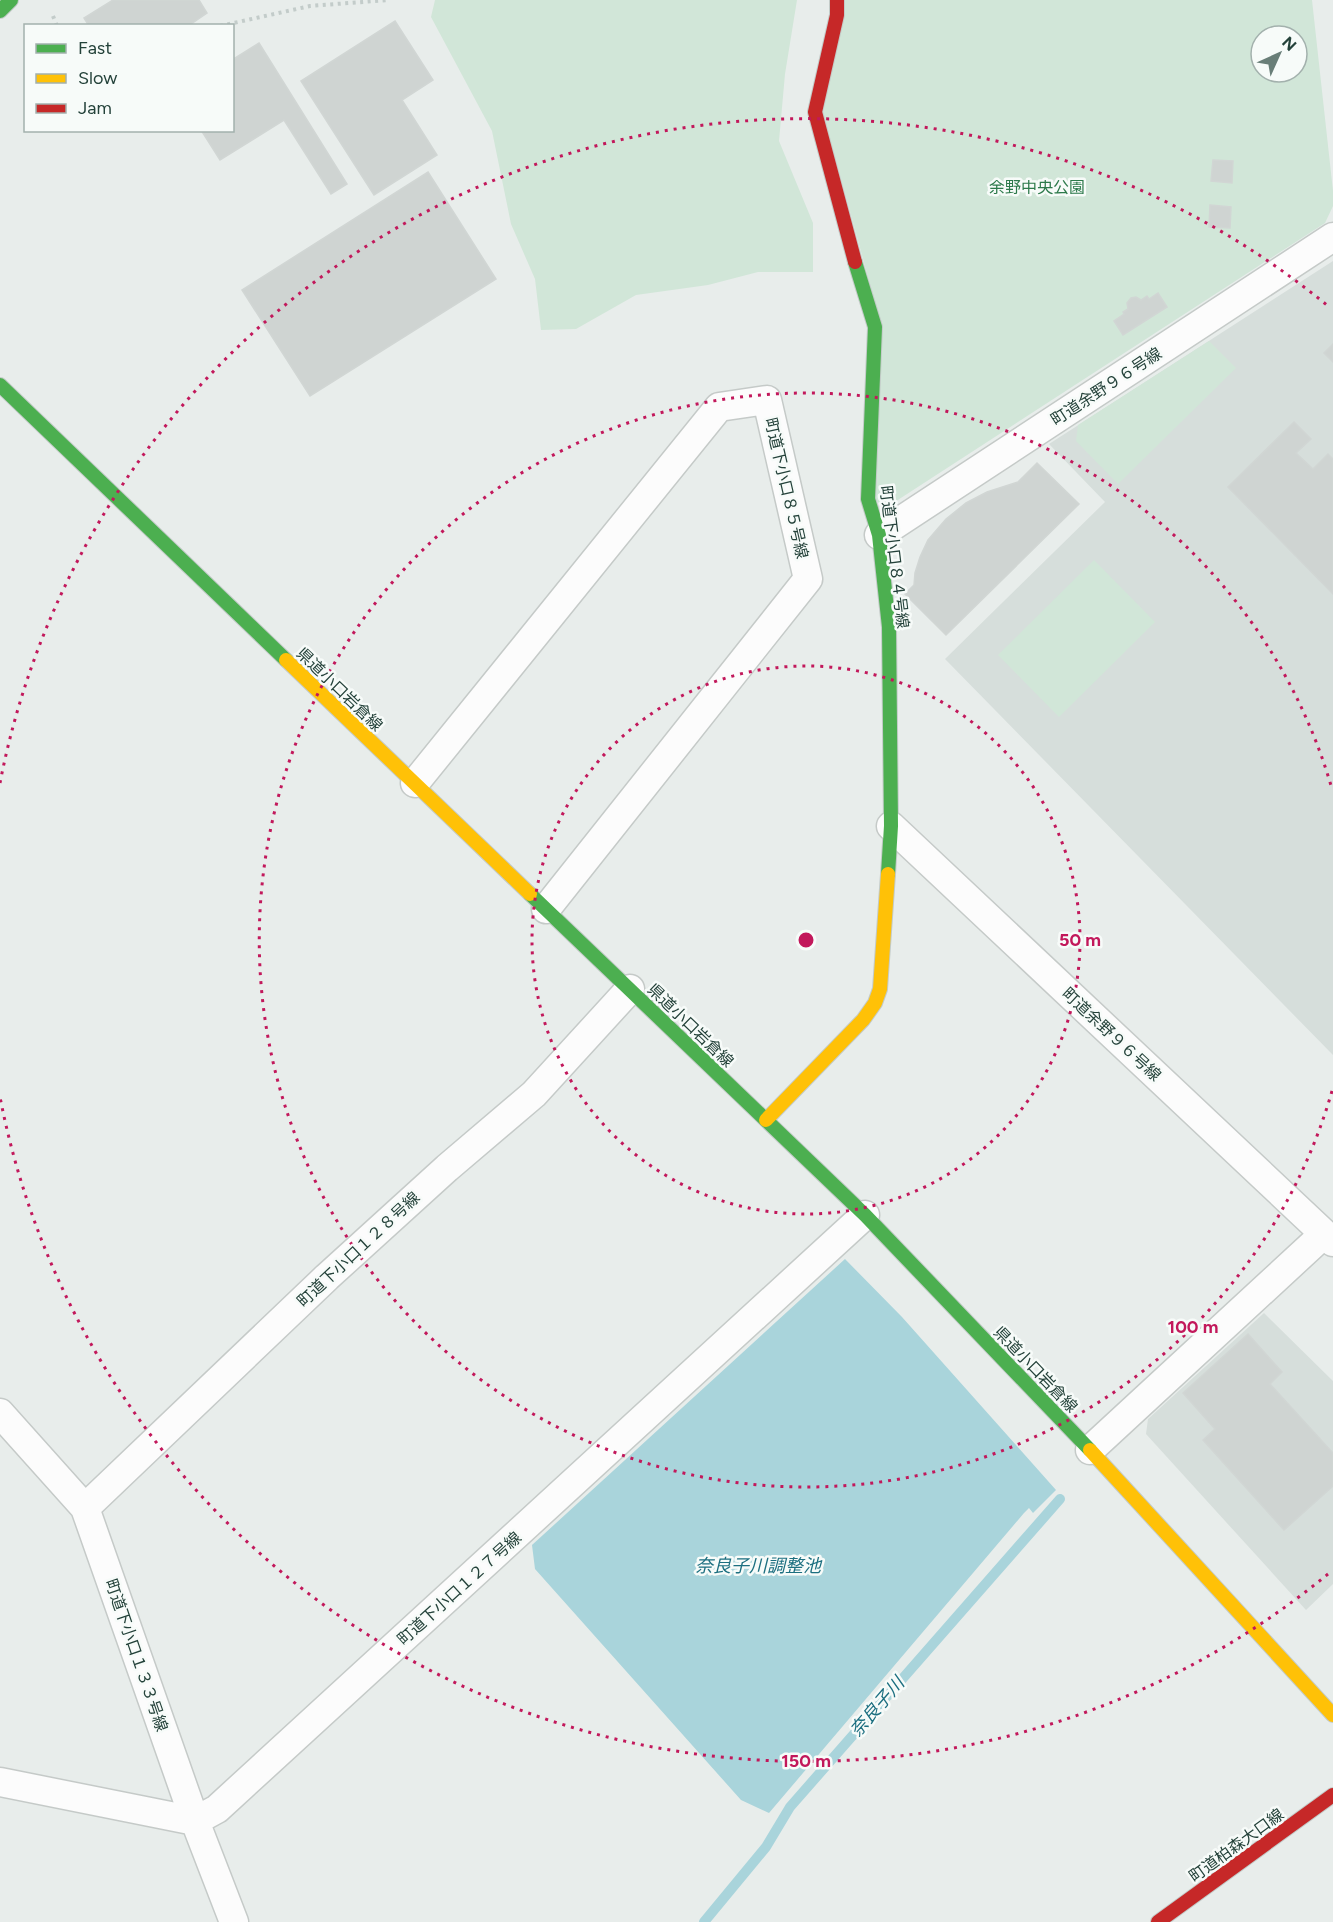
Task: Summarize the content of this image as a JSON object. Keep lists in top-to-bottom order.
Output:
{
  "streets": {
    "main road": ["町道下小口８４号線", "県道小口岩倉線", "町道柏森大口線"],
    "street": [
      "町道余野９６号線",
      "町道下小口８５号線",
      "町道下小口１２８号線",
      "町道下小口１２７号線",
      "町道下小口１３３号線"
    ]
  },
  "crossings": [
    ["町道余野９６号線", "町道下小口８４号線"],
    ["町道下小口８５号線", "県道小口岩倉線"],
    ["町道下小口８４号線", "県道小口岩倉線"],
    ["県道小口岩倉線", "町道下小口１２８号線"],
    ["県道小口岩倉線", "町道下小口１２７号線"],
    ["町道下小口１２８号線", "町道下小口１３３号線"],
    ["町道下小口１２７号線", "町道下小口１３３号線"]
  ],
  "water": ["奈良子川調整池", "奈良子川"],
  "parks": ["余野中央公園"],
  "legend": ["Fast", "Slow", "Jam"],
  "north": "top right",
  "rings": ["50 m", "100 m", "150 m"]
}
